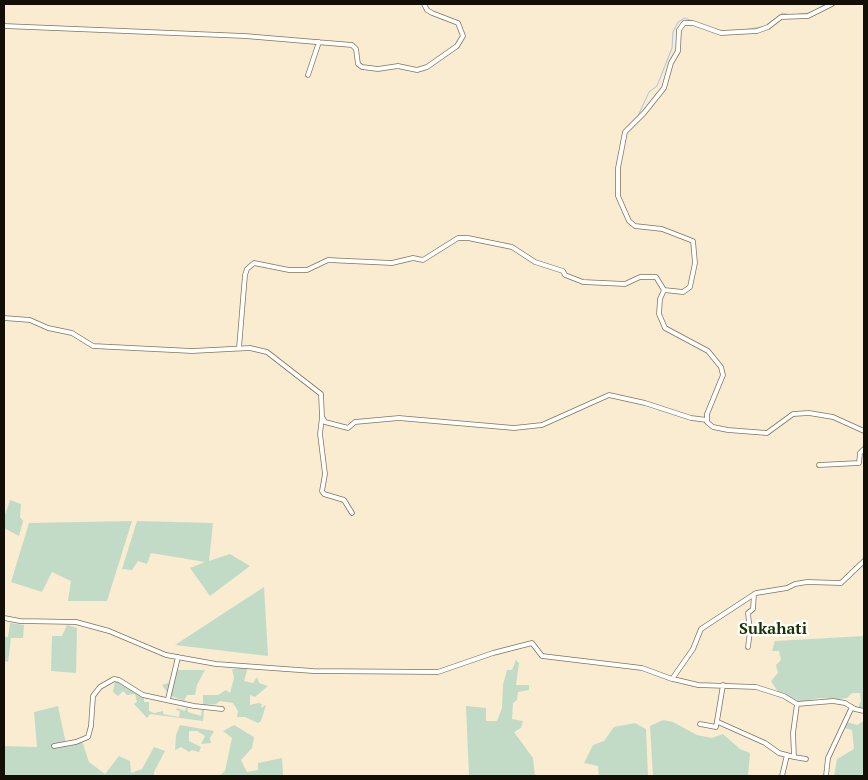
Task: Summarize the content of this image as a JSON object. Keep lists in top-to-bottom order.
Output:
{
  "districts": ["Sukahati"]
}
